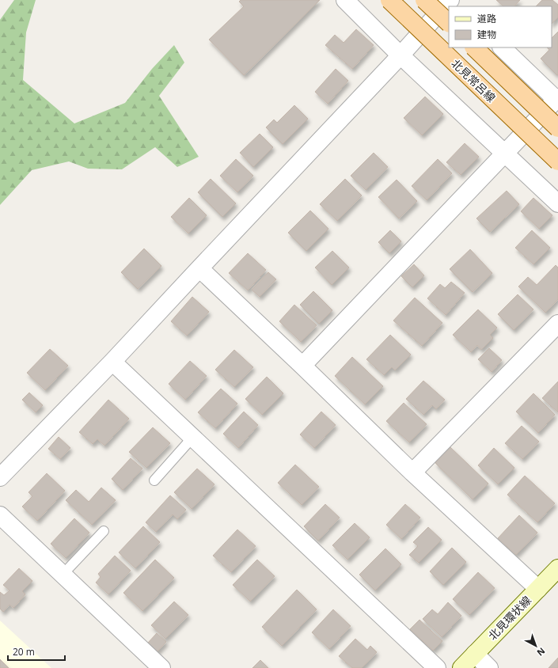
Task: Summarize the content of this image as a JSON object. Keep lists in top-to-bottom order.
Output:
{
  "streets": {
    "main road": ["北見常呂線", "北見環状線"]
  },
  "legend": ["道路", "建物"],
  "scale_bar": "20 m",
  "north": "bottom right"
}
